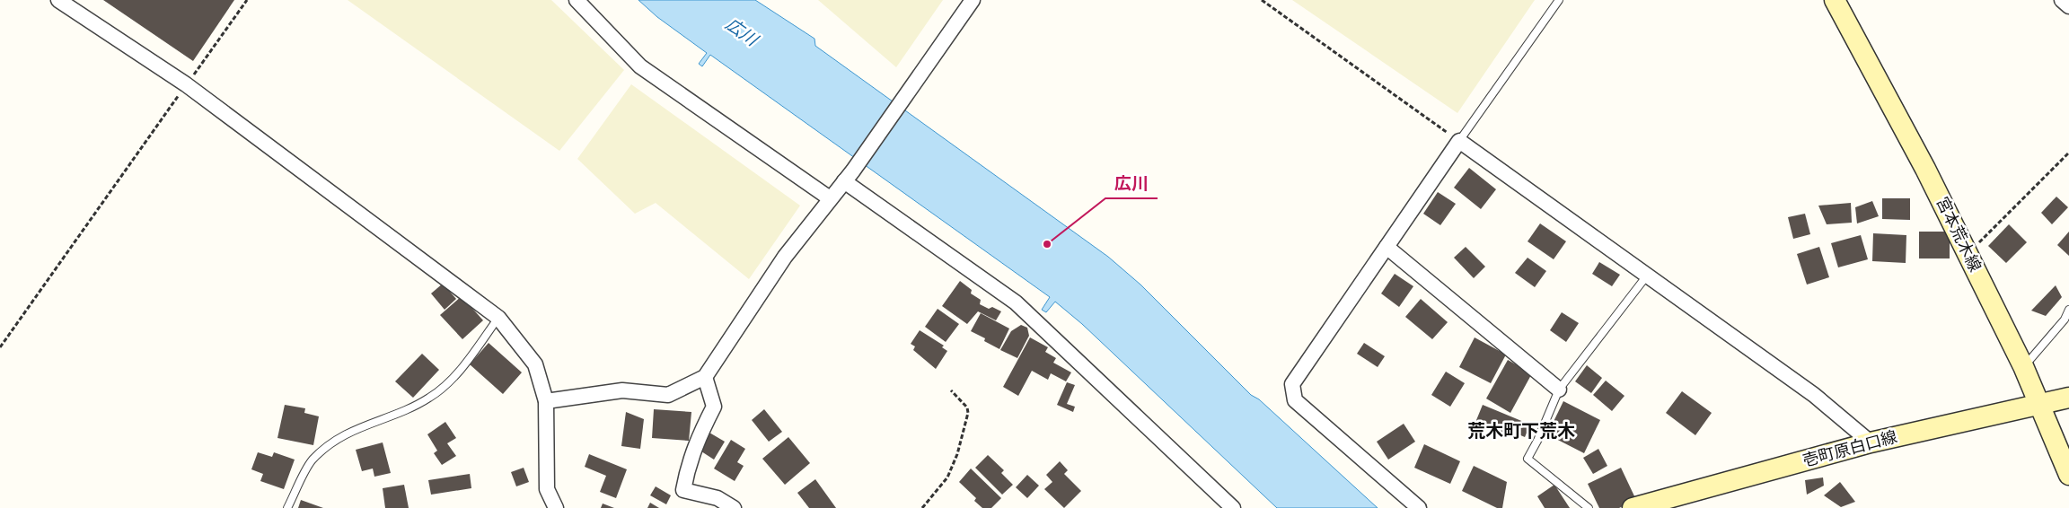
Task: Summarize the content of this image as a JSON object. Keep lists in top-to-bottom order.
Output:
{
  "streets": {
    "main road": ["宮本荒木線", "壱町原白口線"]
  },
  "crossings": [
    ["宮本荒木線", "壱町原白口線"]
  ],
  "districts": ["荒木町下荒木"],
  "water": ["広川"],
  "places": ["広川"]
}
